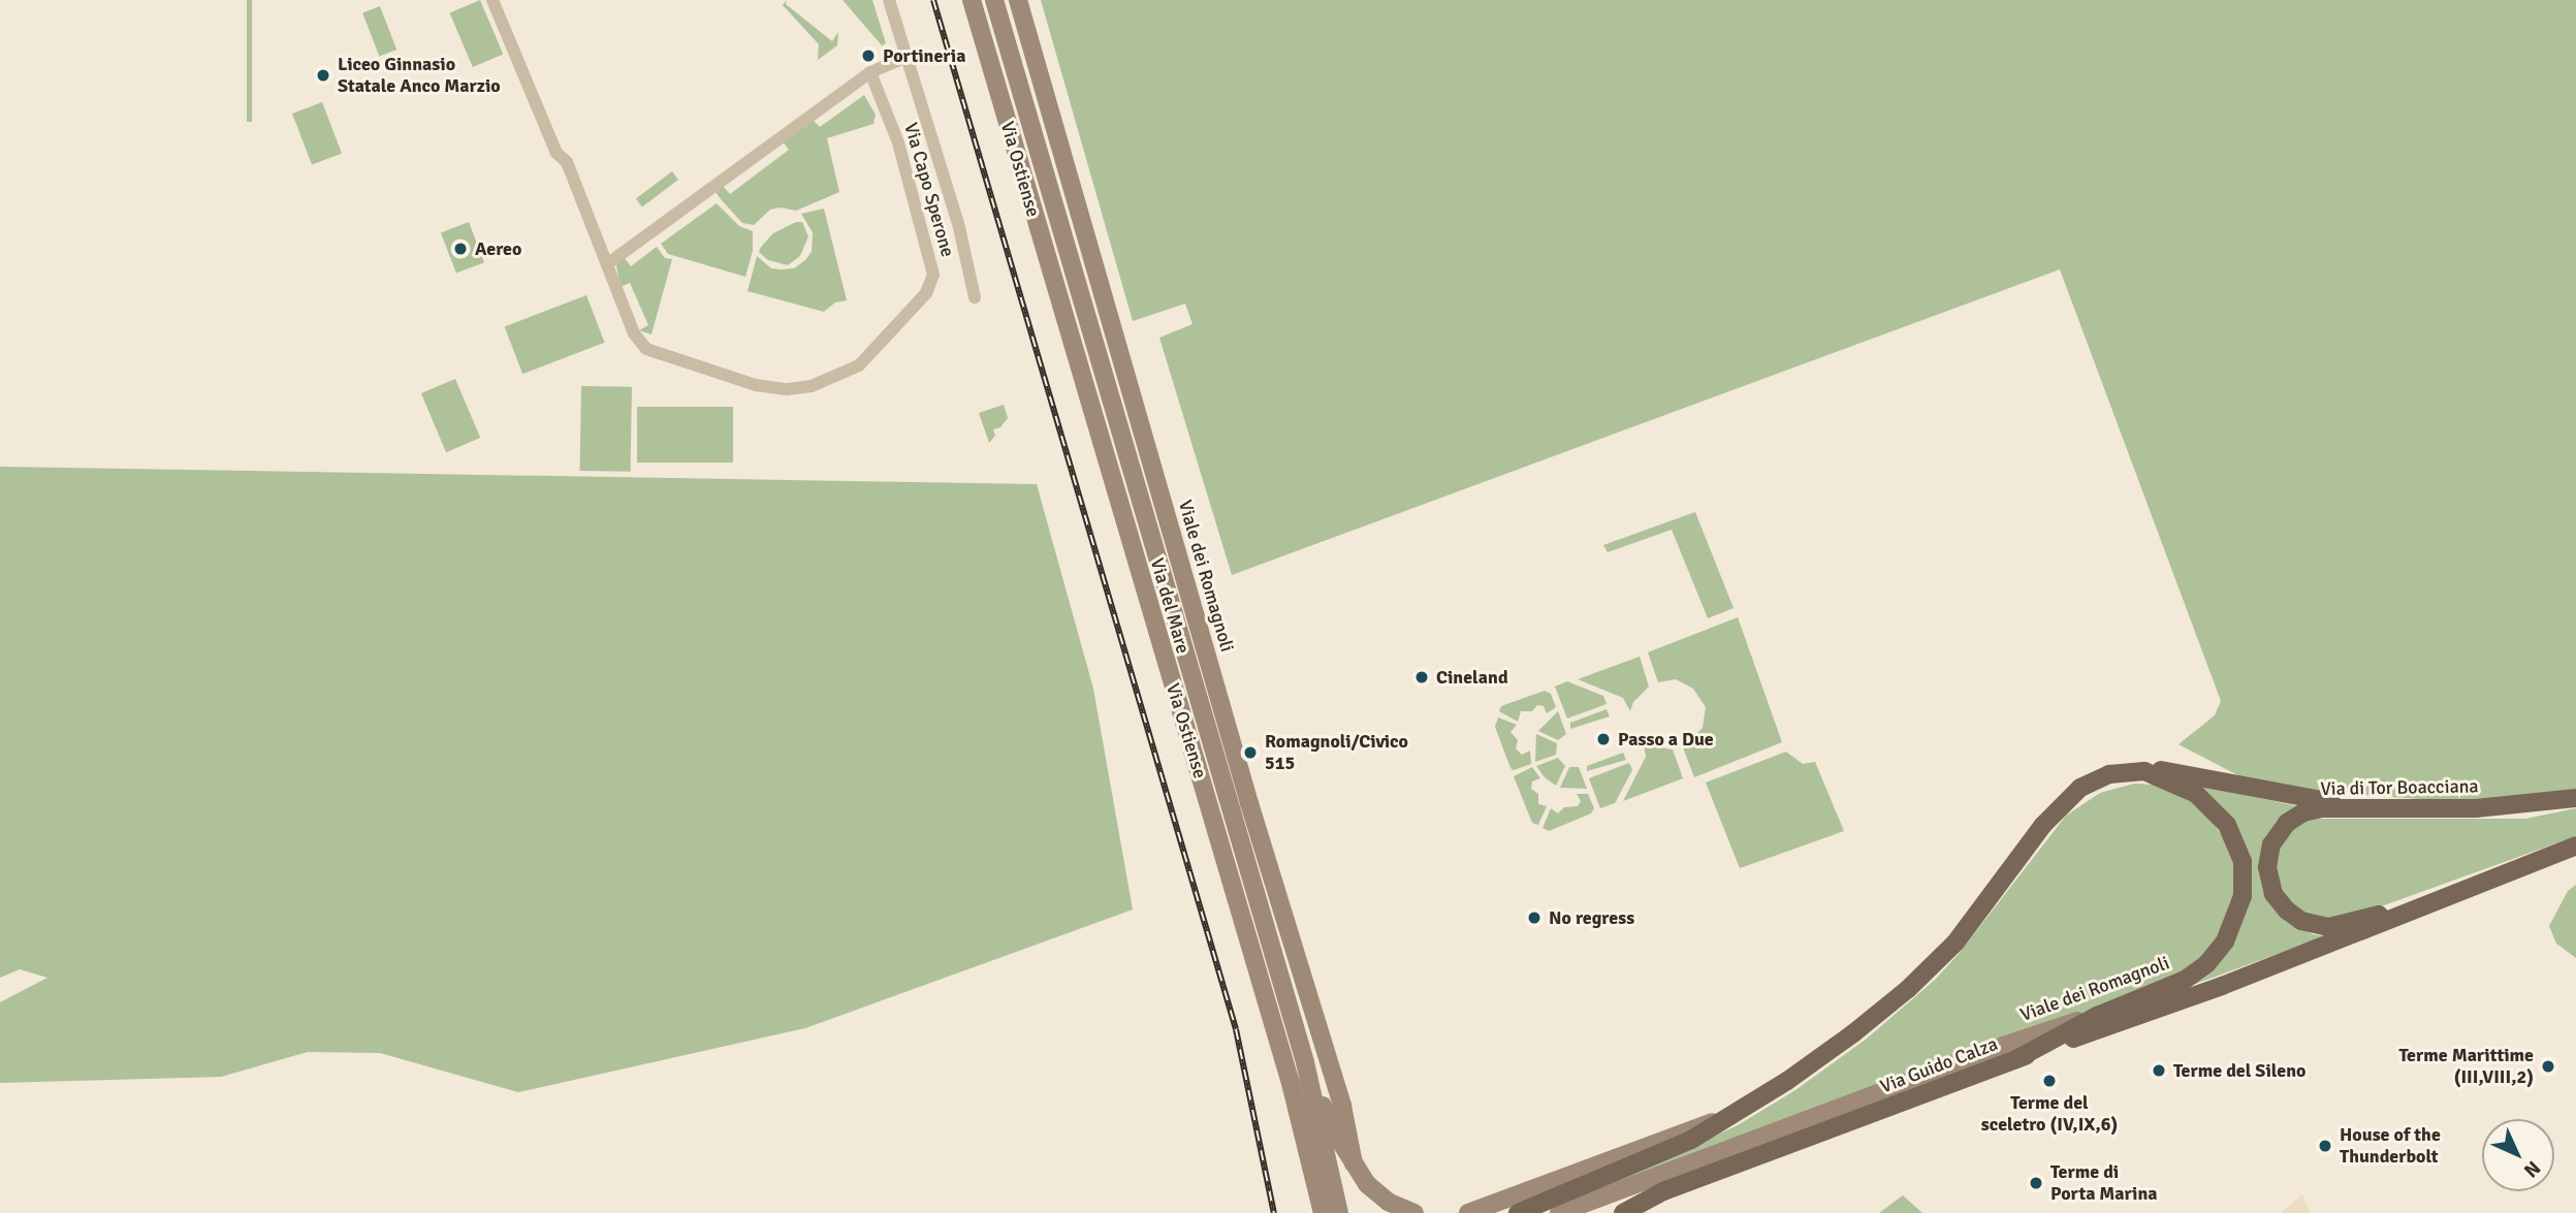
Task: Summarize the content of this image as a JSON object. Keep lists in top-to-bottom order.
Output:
{
  "streets": {
    "main road": ["Viale dei Romagnoli", "Via di Tor Boacciana", "Via Guido Calza"],
    "street": ["Via Ostiense", "Via Capo Sperone", "Via del Mare"]
  },
  "crossings": [
    ["Viale dei Romagnoli", "Via del Mare"],
    ["Via di Tor Boacciana", "Via Guido Calza"]
  ],
  "places": [
    "Portineria",
    "Liceo Ginnasio Statale Anco Marzio",
    "Aereo",
    "Cineland",
    "Passo a Due",
    "Romagnoli/Civico 515",
    "No regress",
    "Terme Marittime (III,VIII,2)",
    "Terme del Sileno",
    "Terme del sceletro (IV,IX,6)",
    "House of the Thunderbolt",
    "Terme di Porta Marina"
  ],
  "north": "bottom right"
}
